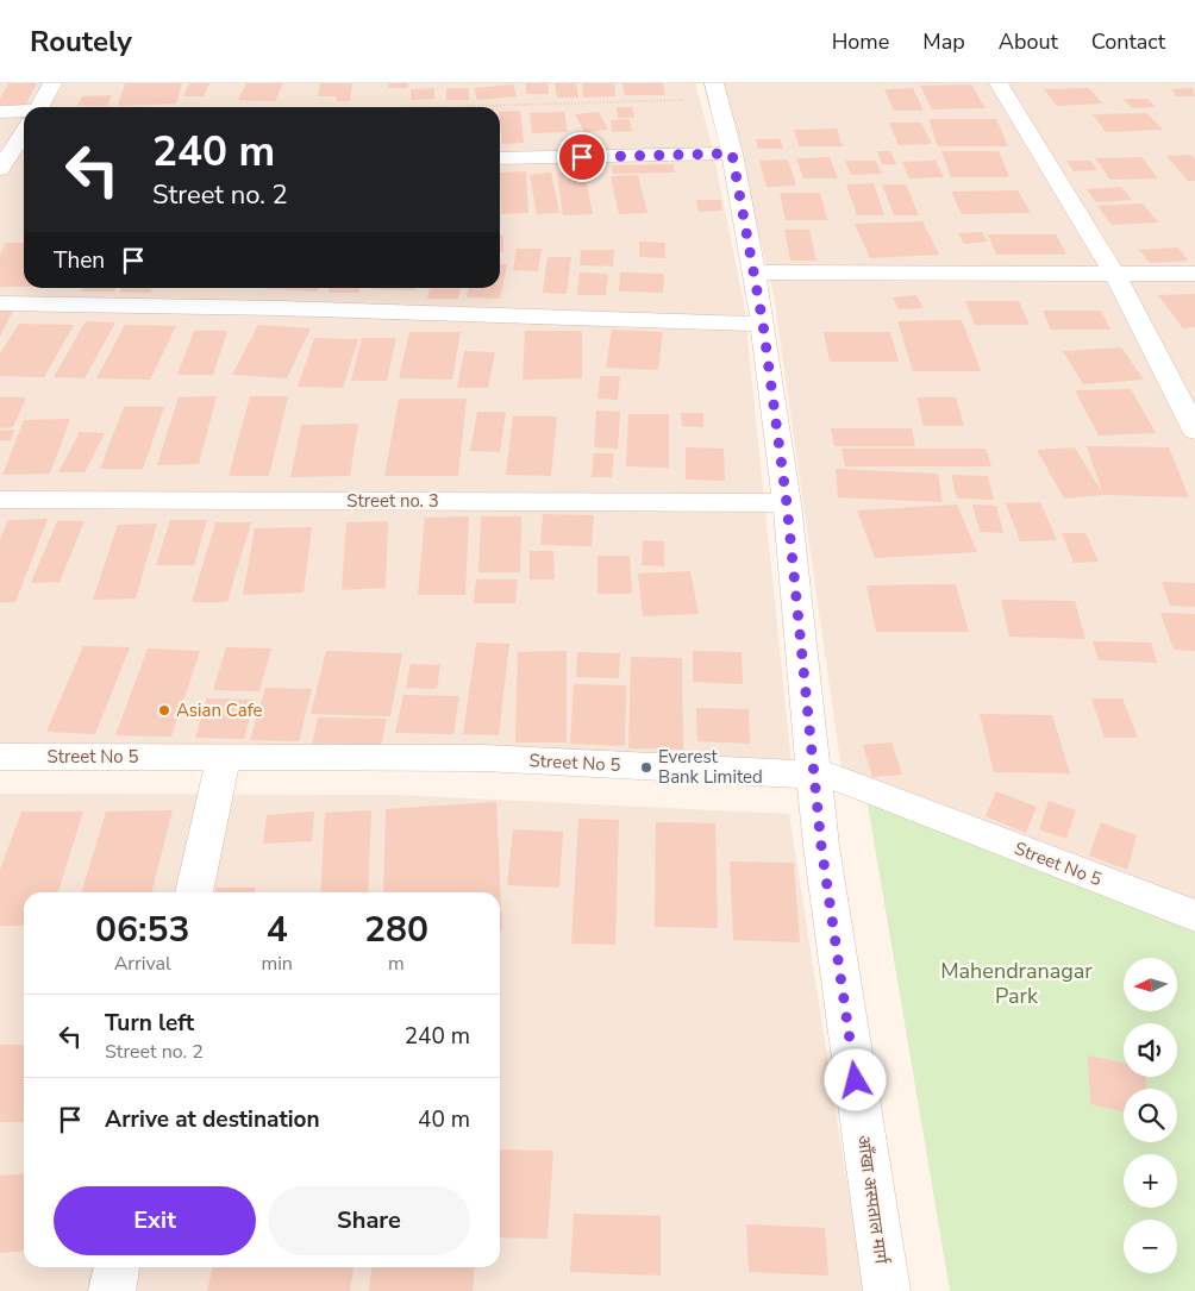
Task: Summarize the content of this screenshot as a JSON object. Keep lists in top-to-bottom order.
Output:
{
  "streets": {
    "street": ["Street no. 3", "Street No 5", "आँखा अस्पताल मार्ग"]
  },
  "crossings": [
    ["Street no. 3", "आँखा अस्पताल मार्ग"],
    ["Street No 5", "आँखा अस्पताल मार्ग"]
  ],
  "parks": ["Mahendranagar Park"],
  "places": ["Asian Cafe", "Everest Bank Limited"],
  "north": "left",
  "page": {
    "header": "Routely",
    "nav": [
      "Home",
      "Map",
      "About",
      "Contact"
    ],
    "turn": ["240 m", "Street no. 2"],
    "then": "Then",
    "eta": [
      "06:53",
      "Arrival",
      "4",
      "min",
      "280",
      "m"
    ],
    "map_buttons": ["+", "−"],
    "list": [
      {
        "name": "Turn left",
        "note": "Street no. 2",
        "value": "240 m"
      },
      {
        "name": "Arrive at destination",
        "value": "40 m"
      }
    ],
    "buttons": ["Exit", "Share"]
  }
}
